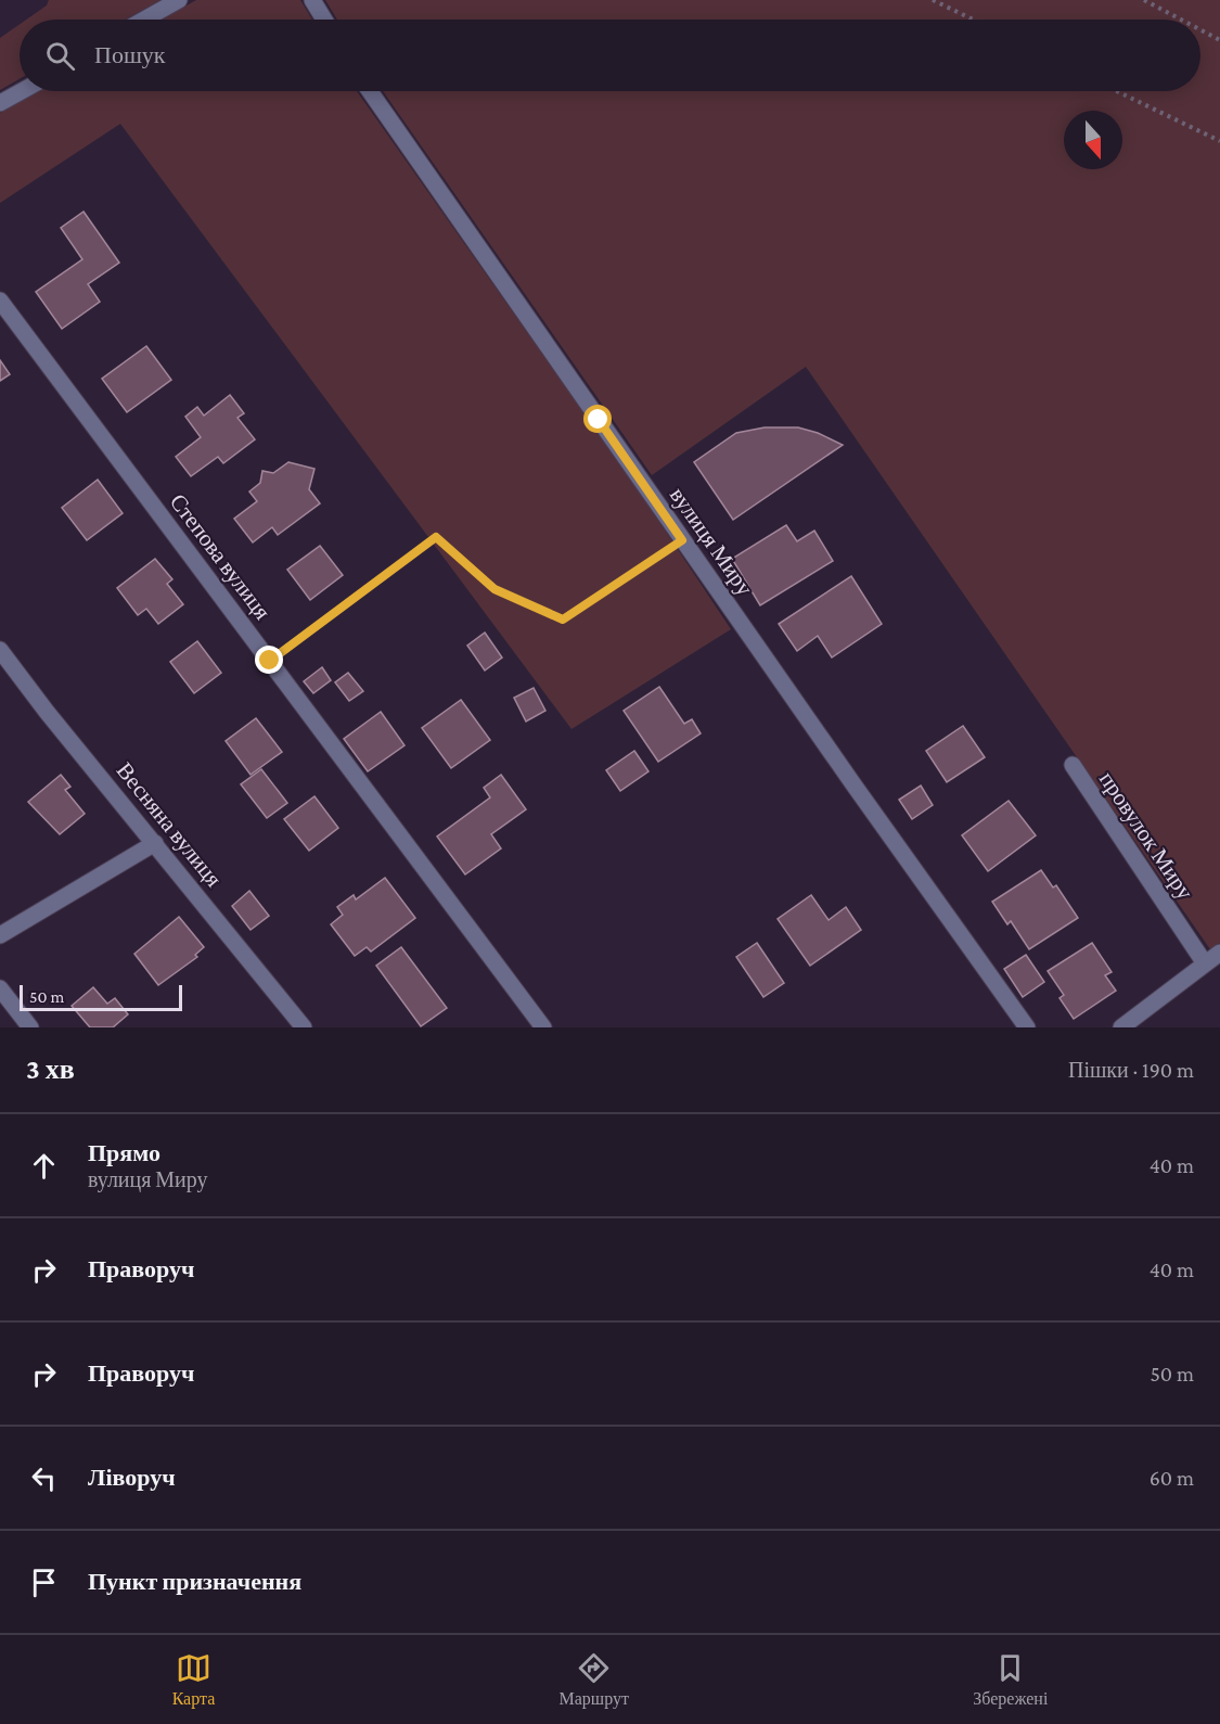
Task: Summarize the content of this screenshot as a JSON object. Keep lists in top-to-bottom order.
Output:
{
  "streets": {
    "street": [
      "вулиця Миру",
      "Степова вулиця",
      "Весняна вулиця",
      "провулок Миру"
    ]
  },
  "scale_bar": "50 m",
  "north": "bottom",
  "page": {
    "search": "Пошук",
    "scale": "50 m",
    "heading": ["3 хв", "Пішки · 190 m"],
    "list": [
      ["Прямо", "вулиця Миру", "40 m"],
      ["Праворуч", "40 m"],
      ["Праворуч", "50 m"],
      ["Ліворуч", "60 m"],
      "Пункт призначення"
    ],
    "nav": ["Карта", "Маршрут", "Збережені"]
  }
}
